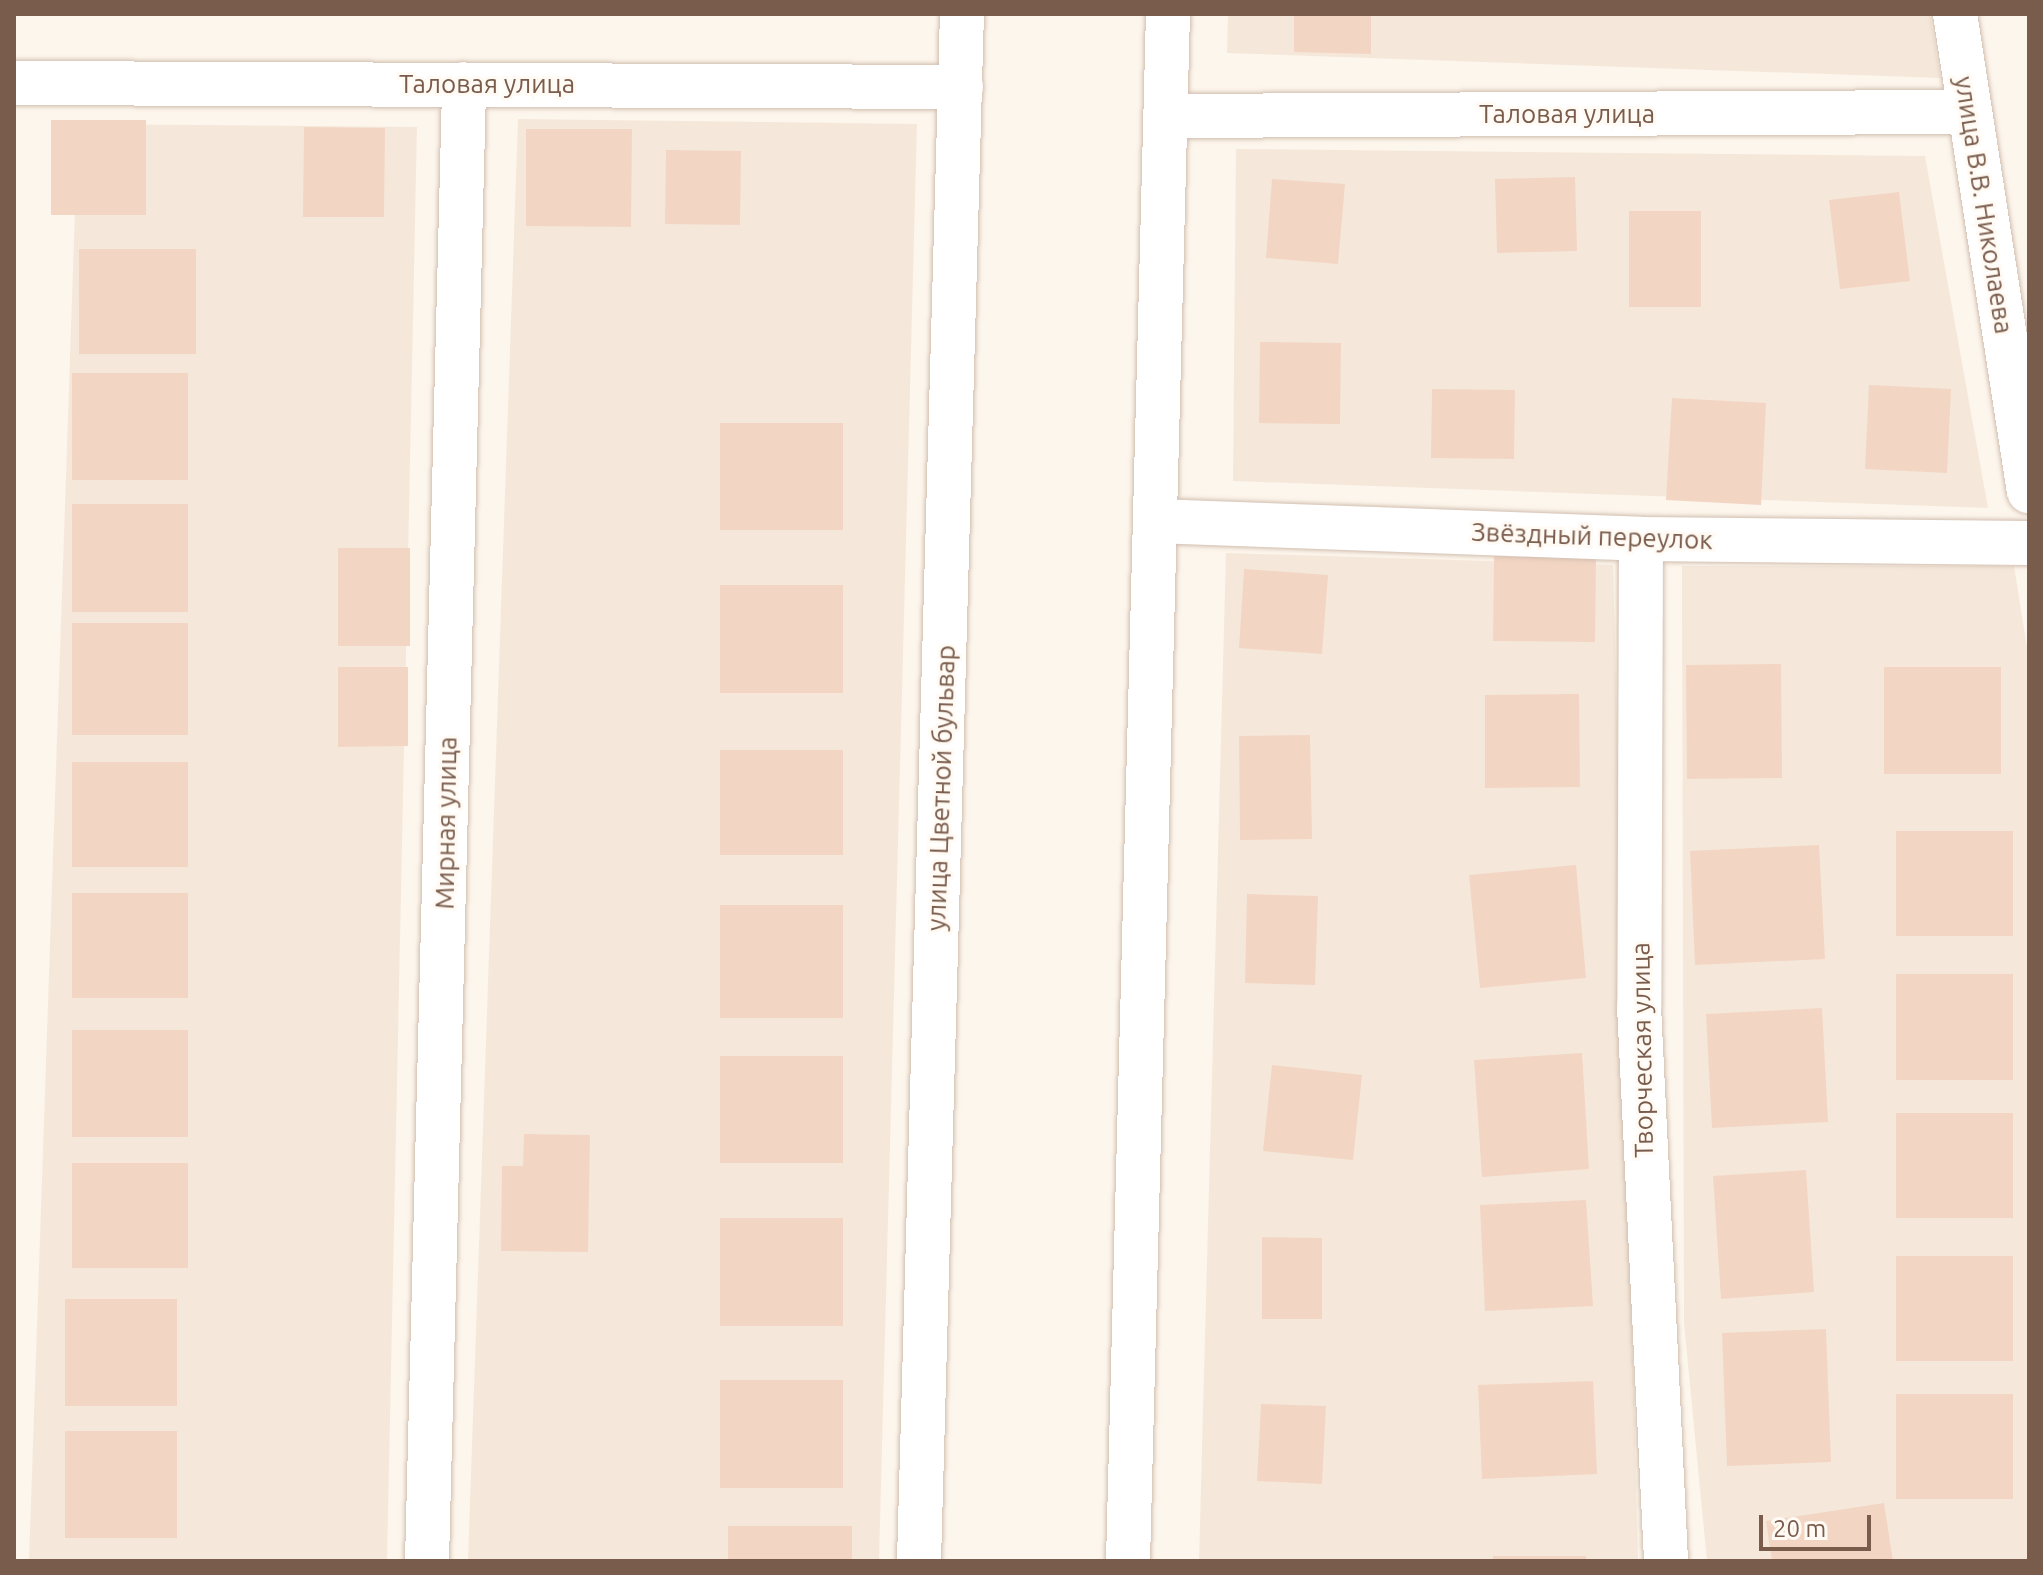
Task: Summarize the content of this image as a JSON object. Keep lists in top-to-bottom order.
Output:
{
  "streets": {
    "street": [
      "Таловая улица",
      "улица В.В. Николаева",
      "Звёздный переулок",
      "улица Цветной бульвар",
      "Мирная улица",
      "Творческая улица"
    ]
  },
  "crossings": [
    ["Таловая улица", "улица В.В. Николаева"],
    ["Таловая улица", "улица Цветной бульвар"],
    ["Таловая улица", "Мирная улица"],
    ["Звёздный переулок", "Творческая улица"]
  ],
  "scale_bar": "20 m"
}
